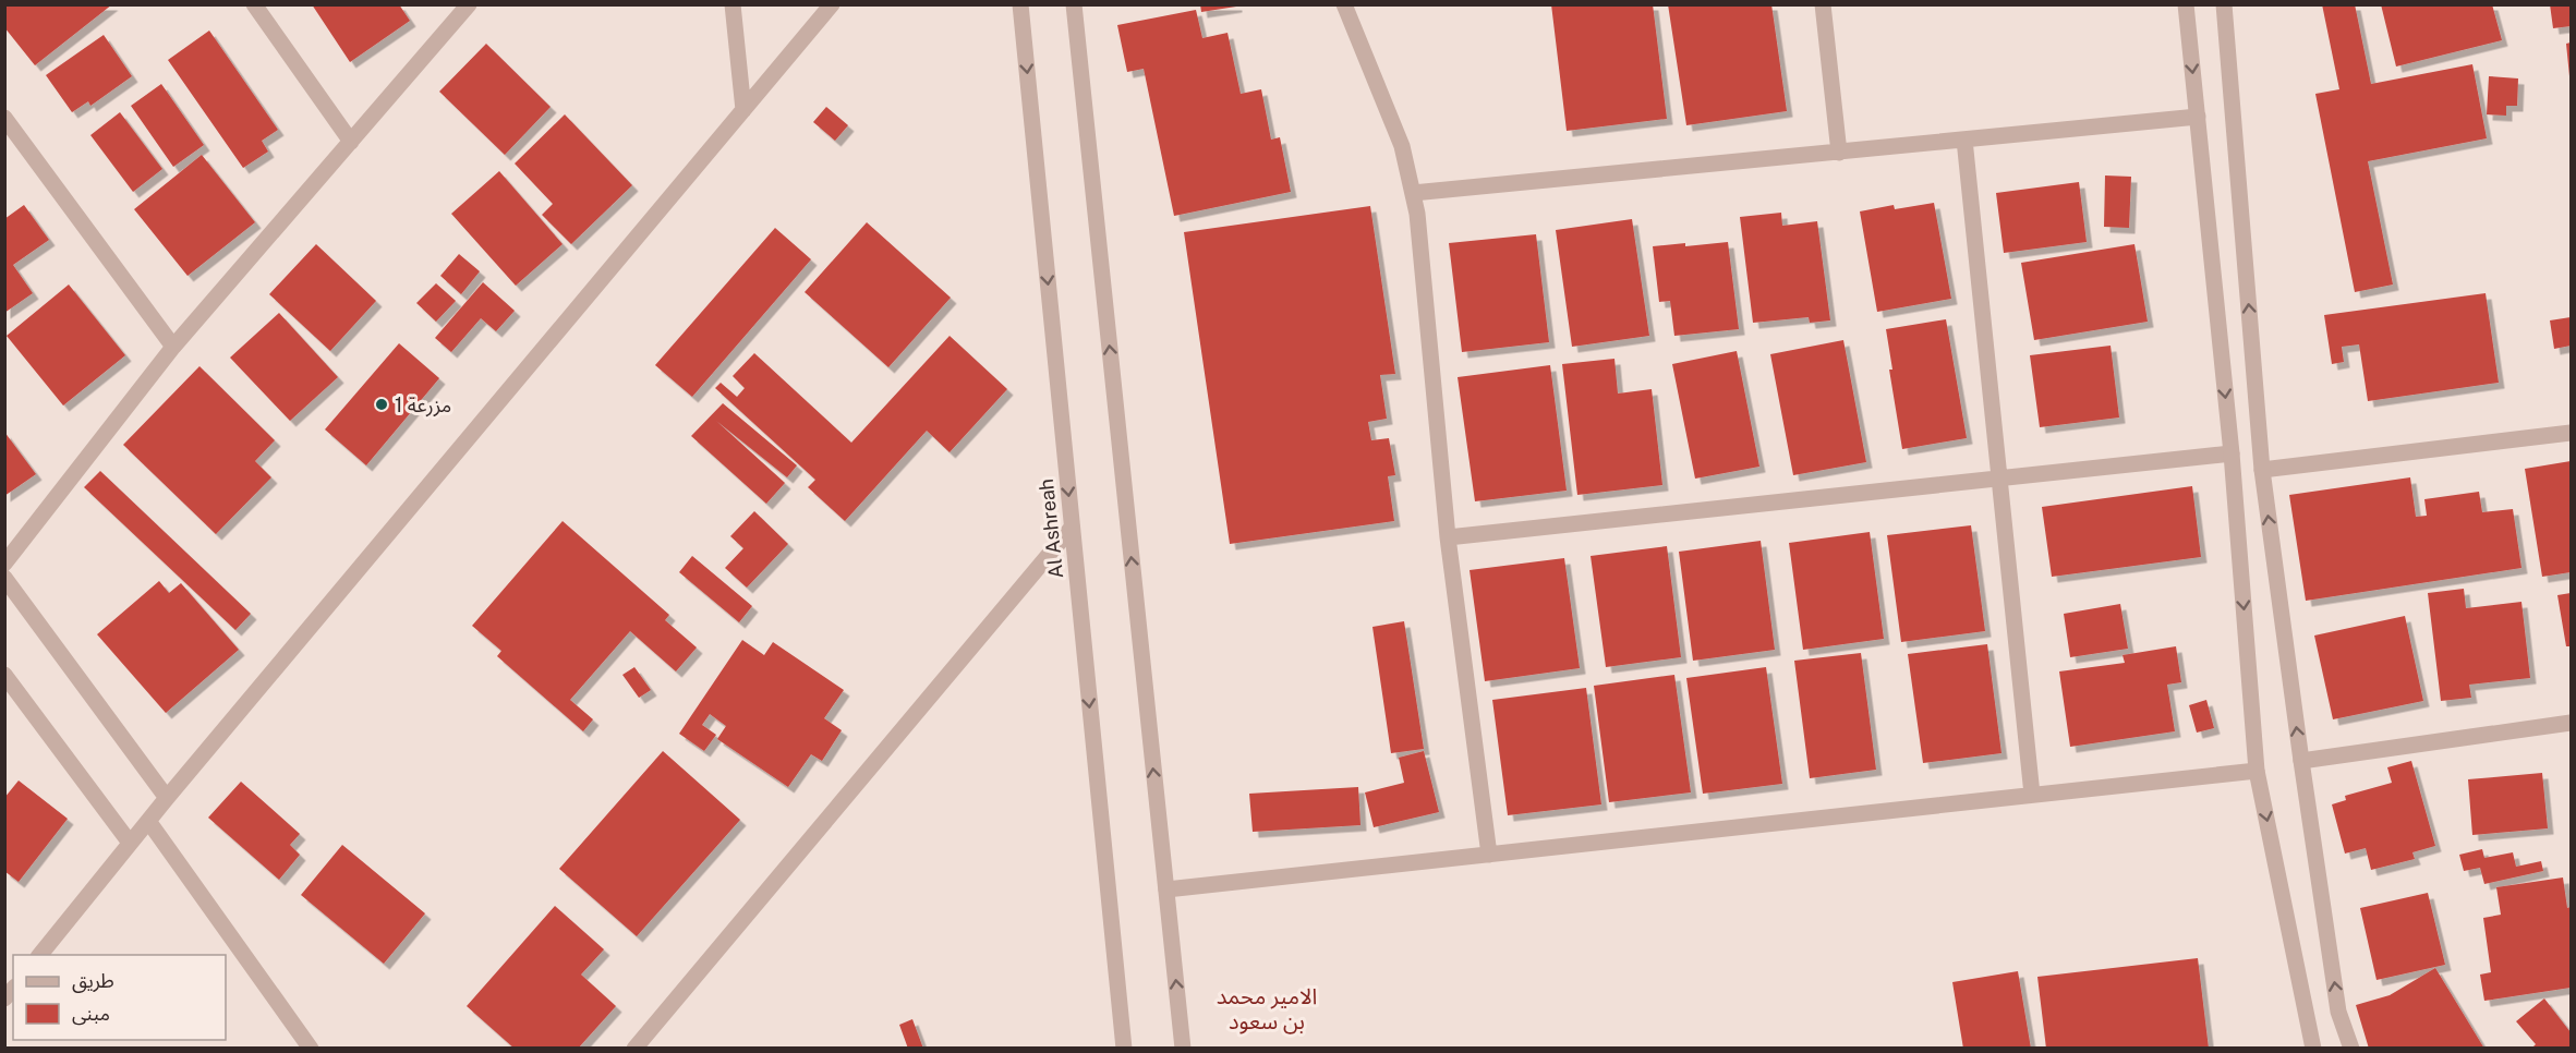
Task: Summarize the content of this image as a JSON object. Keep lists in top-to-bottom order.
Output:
{
  "streets": {
    "street": ["Al Ashreah"]
  },
  "districts": ["الامير محمد بن سعود"],
  "places": ["مزرعة 1"],
  "legend": ["طريق", "مبنى"]
}
